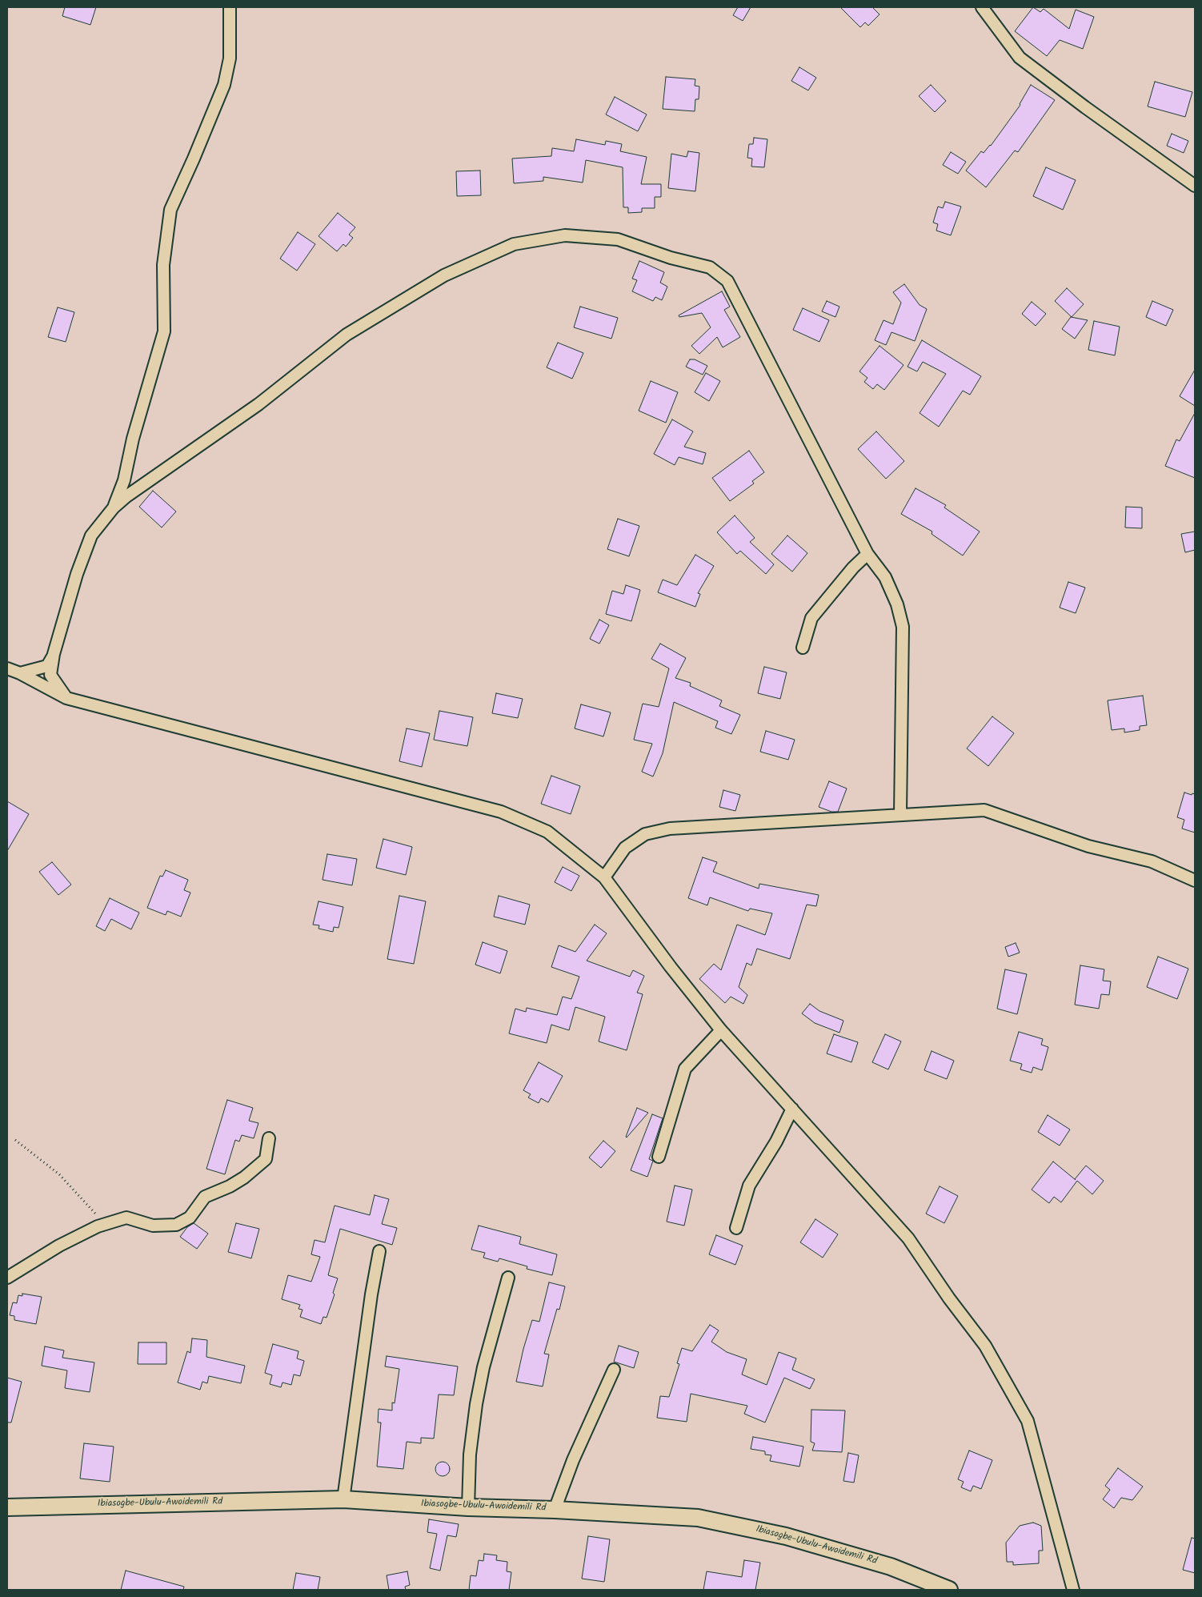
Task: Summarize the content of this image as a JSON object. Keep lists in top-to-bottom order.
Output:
{
  "streets": {
    "street": ["Ibiasogbe-Ubulu-Awoidemili Rd"]
  }
}
